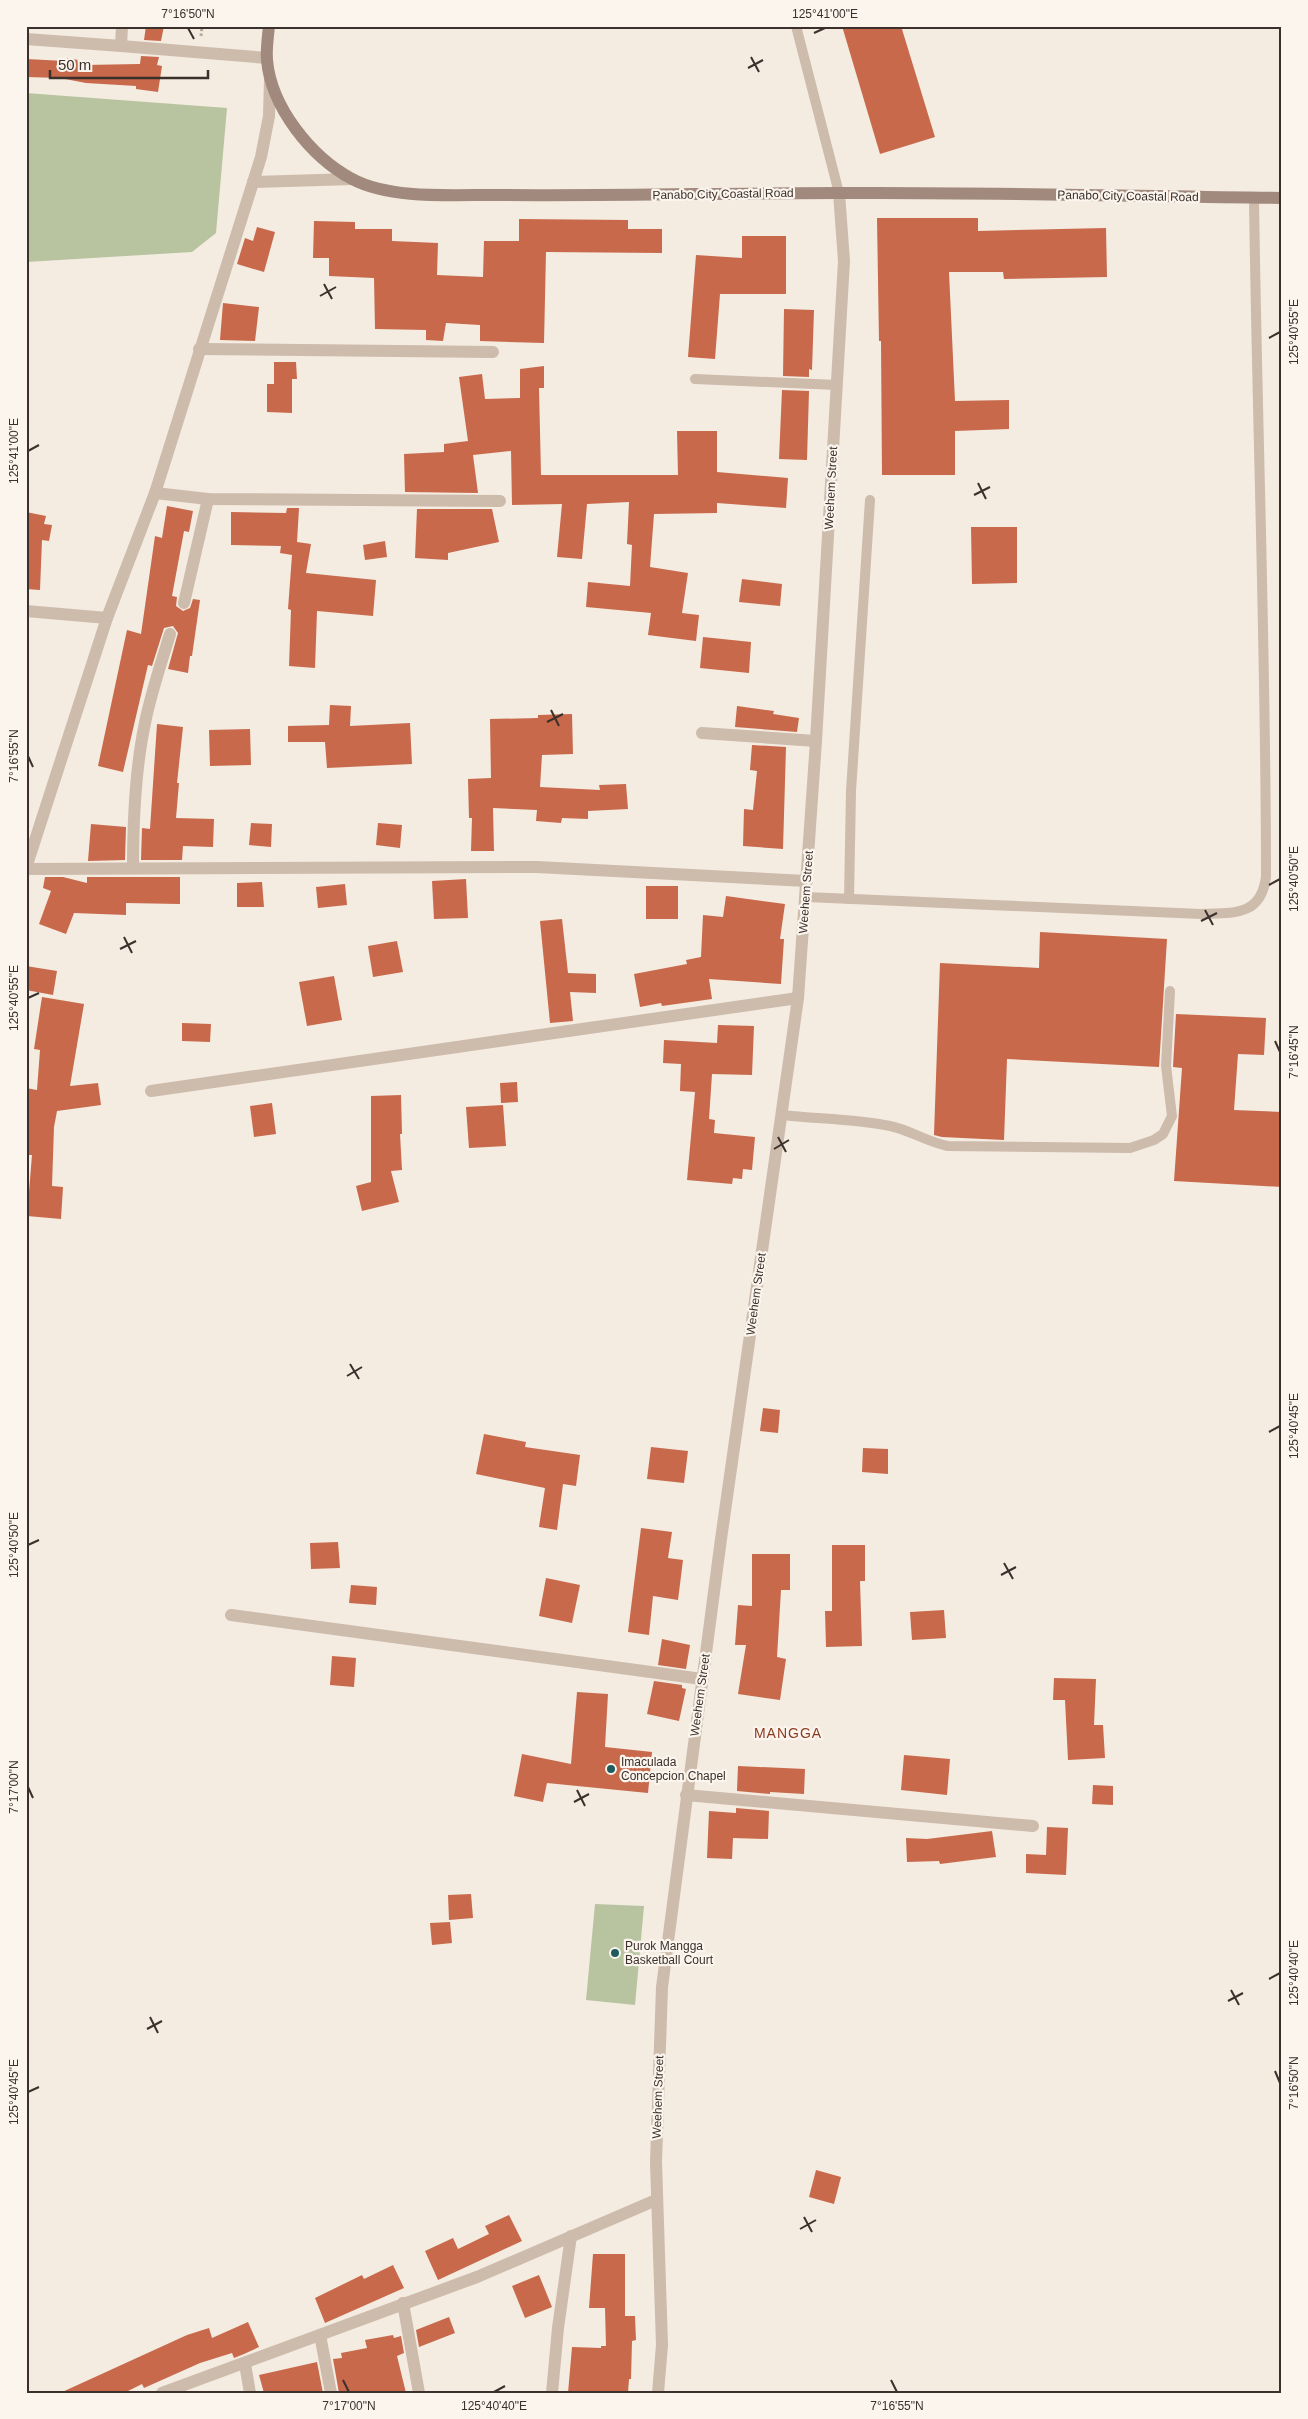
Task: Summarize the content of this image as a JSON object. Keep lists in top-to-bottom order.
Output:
{
  "streets": {
    "main road": ["Panabo City Coastal Road"],
    "street": ["Weehem Street"]
  },
  "crossings": [
    ["Panabo City Coastal Road", "Weehem Street"]
  ],
  "districts": ["MANGGA"],
  "places": ["Imaculada Concepcion Chapel", "Purok Mangga Basketball Court"],
  "scale_bar": "50 m",
  "coordinates": [
    "7°16'50\"N",
    "125°41'00\"E",
    "125°40'55\"E",
    "7°16'55\"N",
    "125°40'50\"E",
    "7°16'45\"N",
    "125°40'45\"E",
    "7°17'00\"N",
    "125°40'40\"E"
  ]
}
